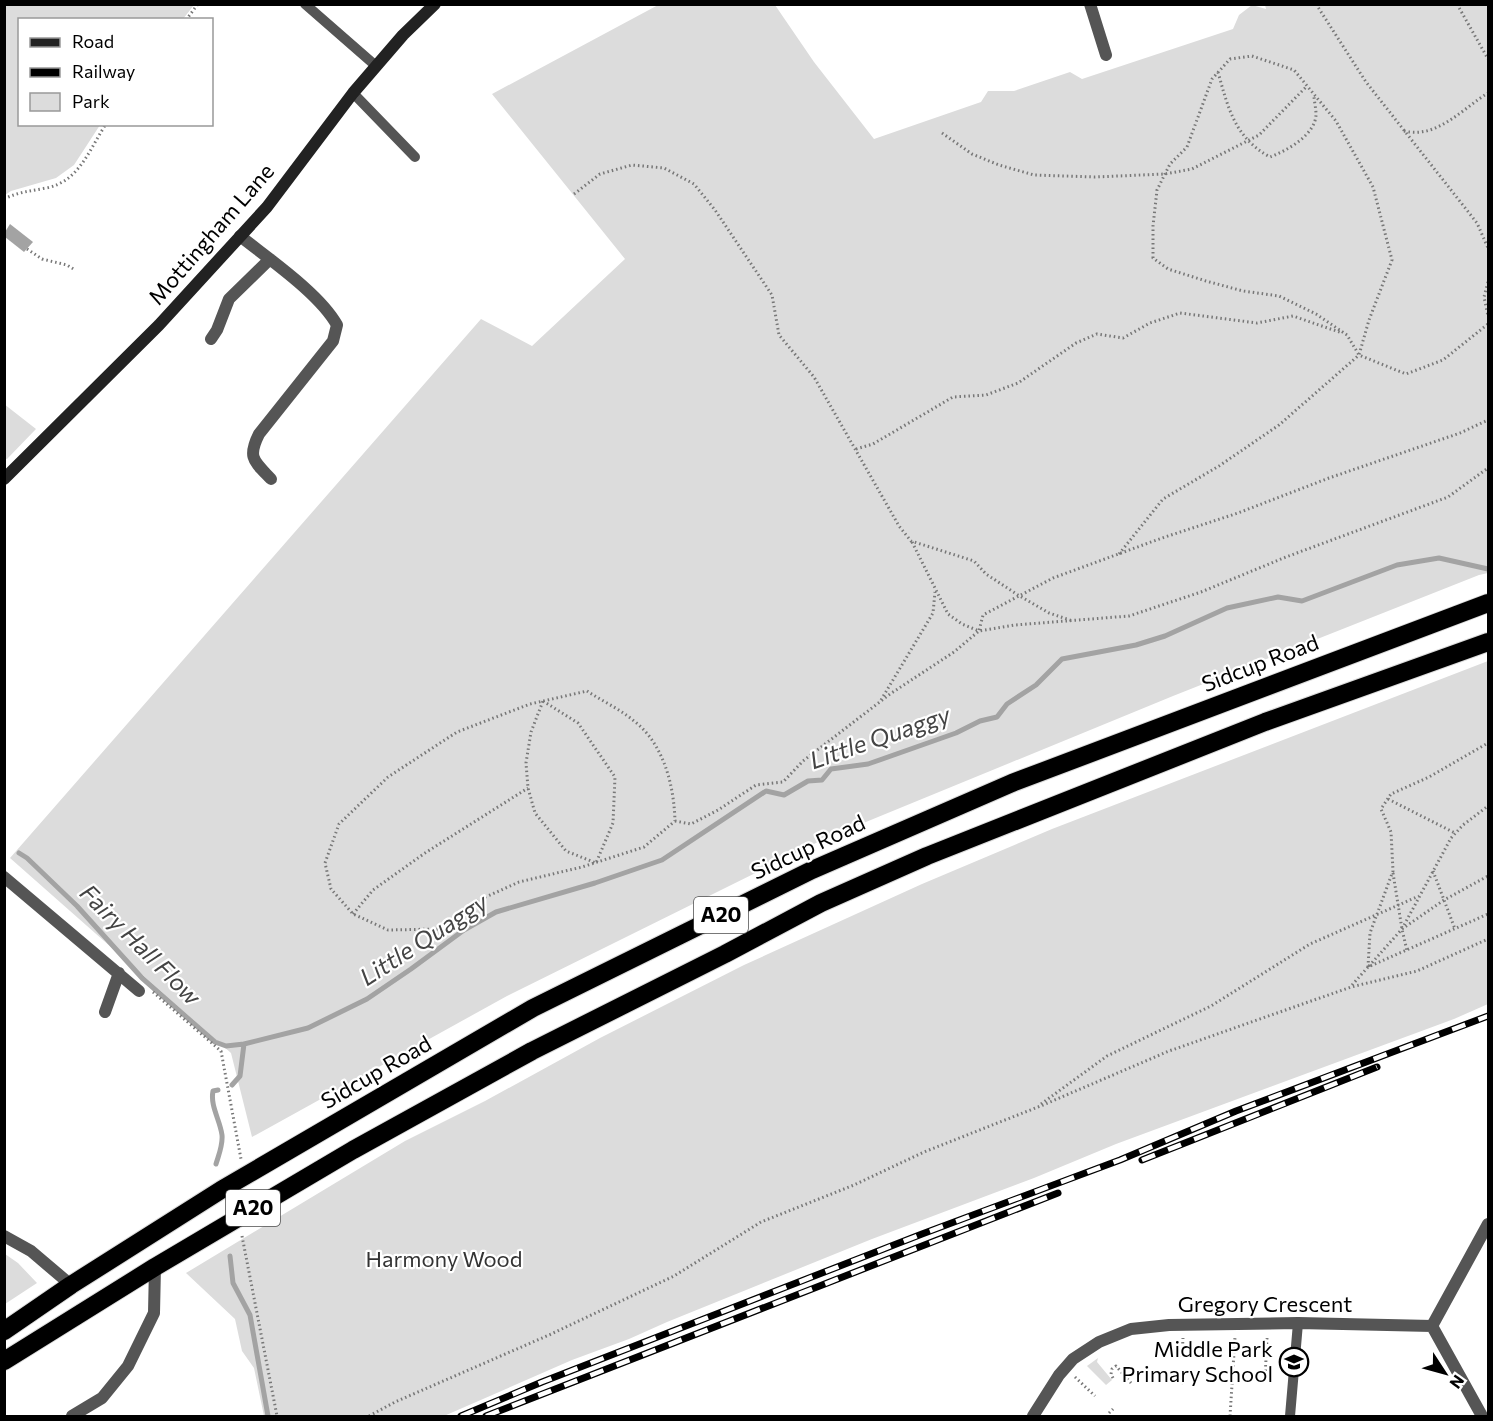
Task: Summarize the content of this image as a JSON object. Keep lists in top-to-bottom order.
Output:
{
  "streets": {
    "highway": ["Sidcup Road", "A20"],
    "street": ["Mottingham Lane", "Gregory Crescent"]
  },
  "water": ["Little Quaggy", "Fairy Hall Flow"],
  "parks": ["Harmony Wood"],
  "places": {
    "school or university": ["Middle Park Primary School"]
  },
  "legend": ["Road", "Railway", "Park"],
  "north": "bottom right"
}
